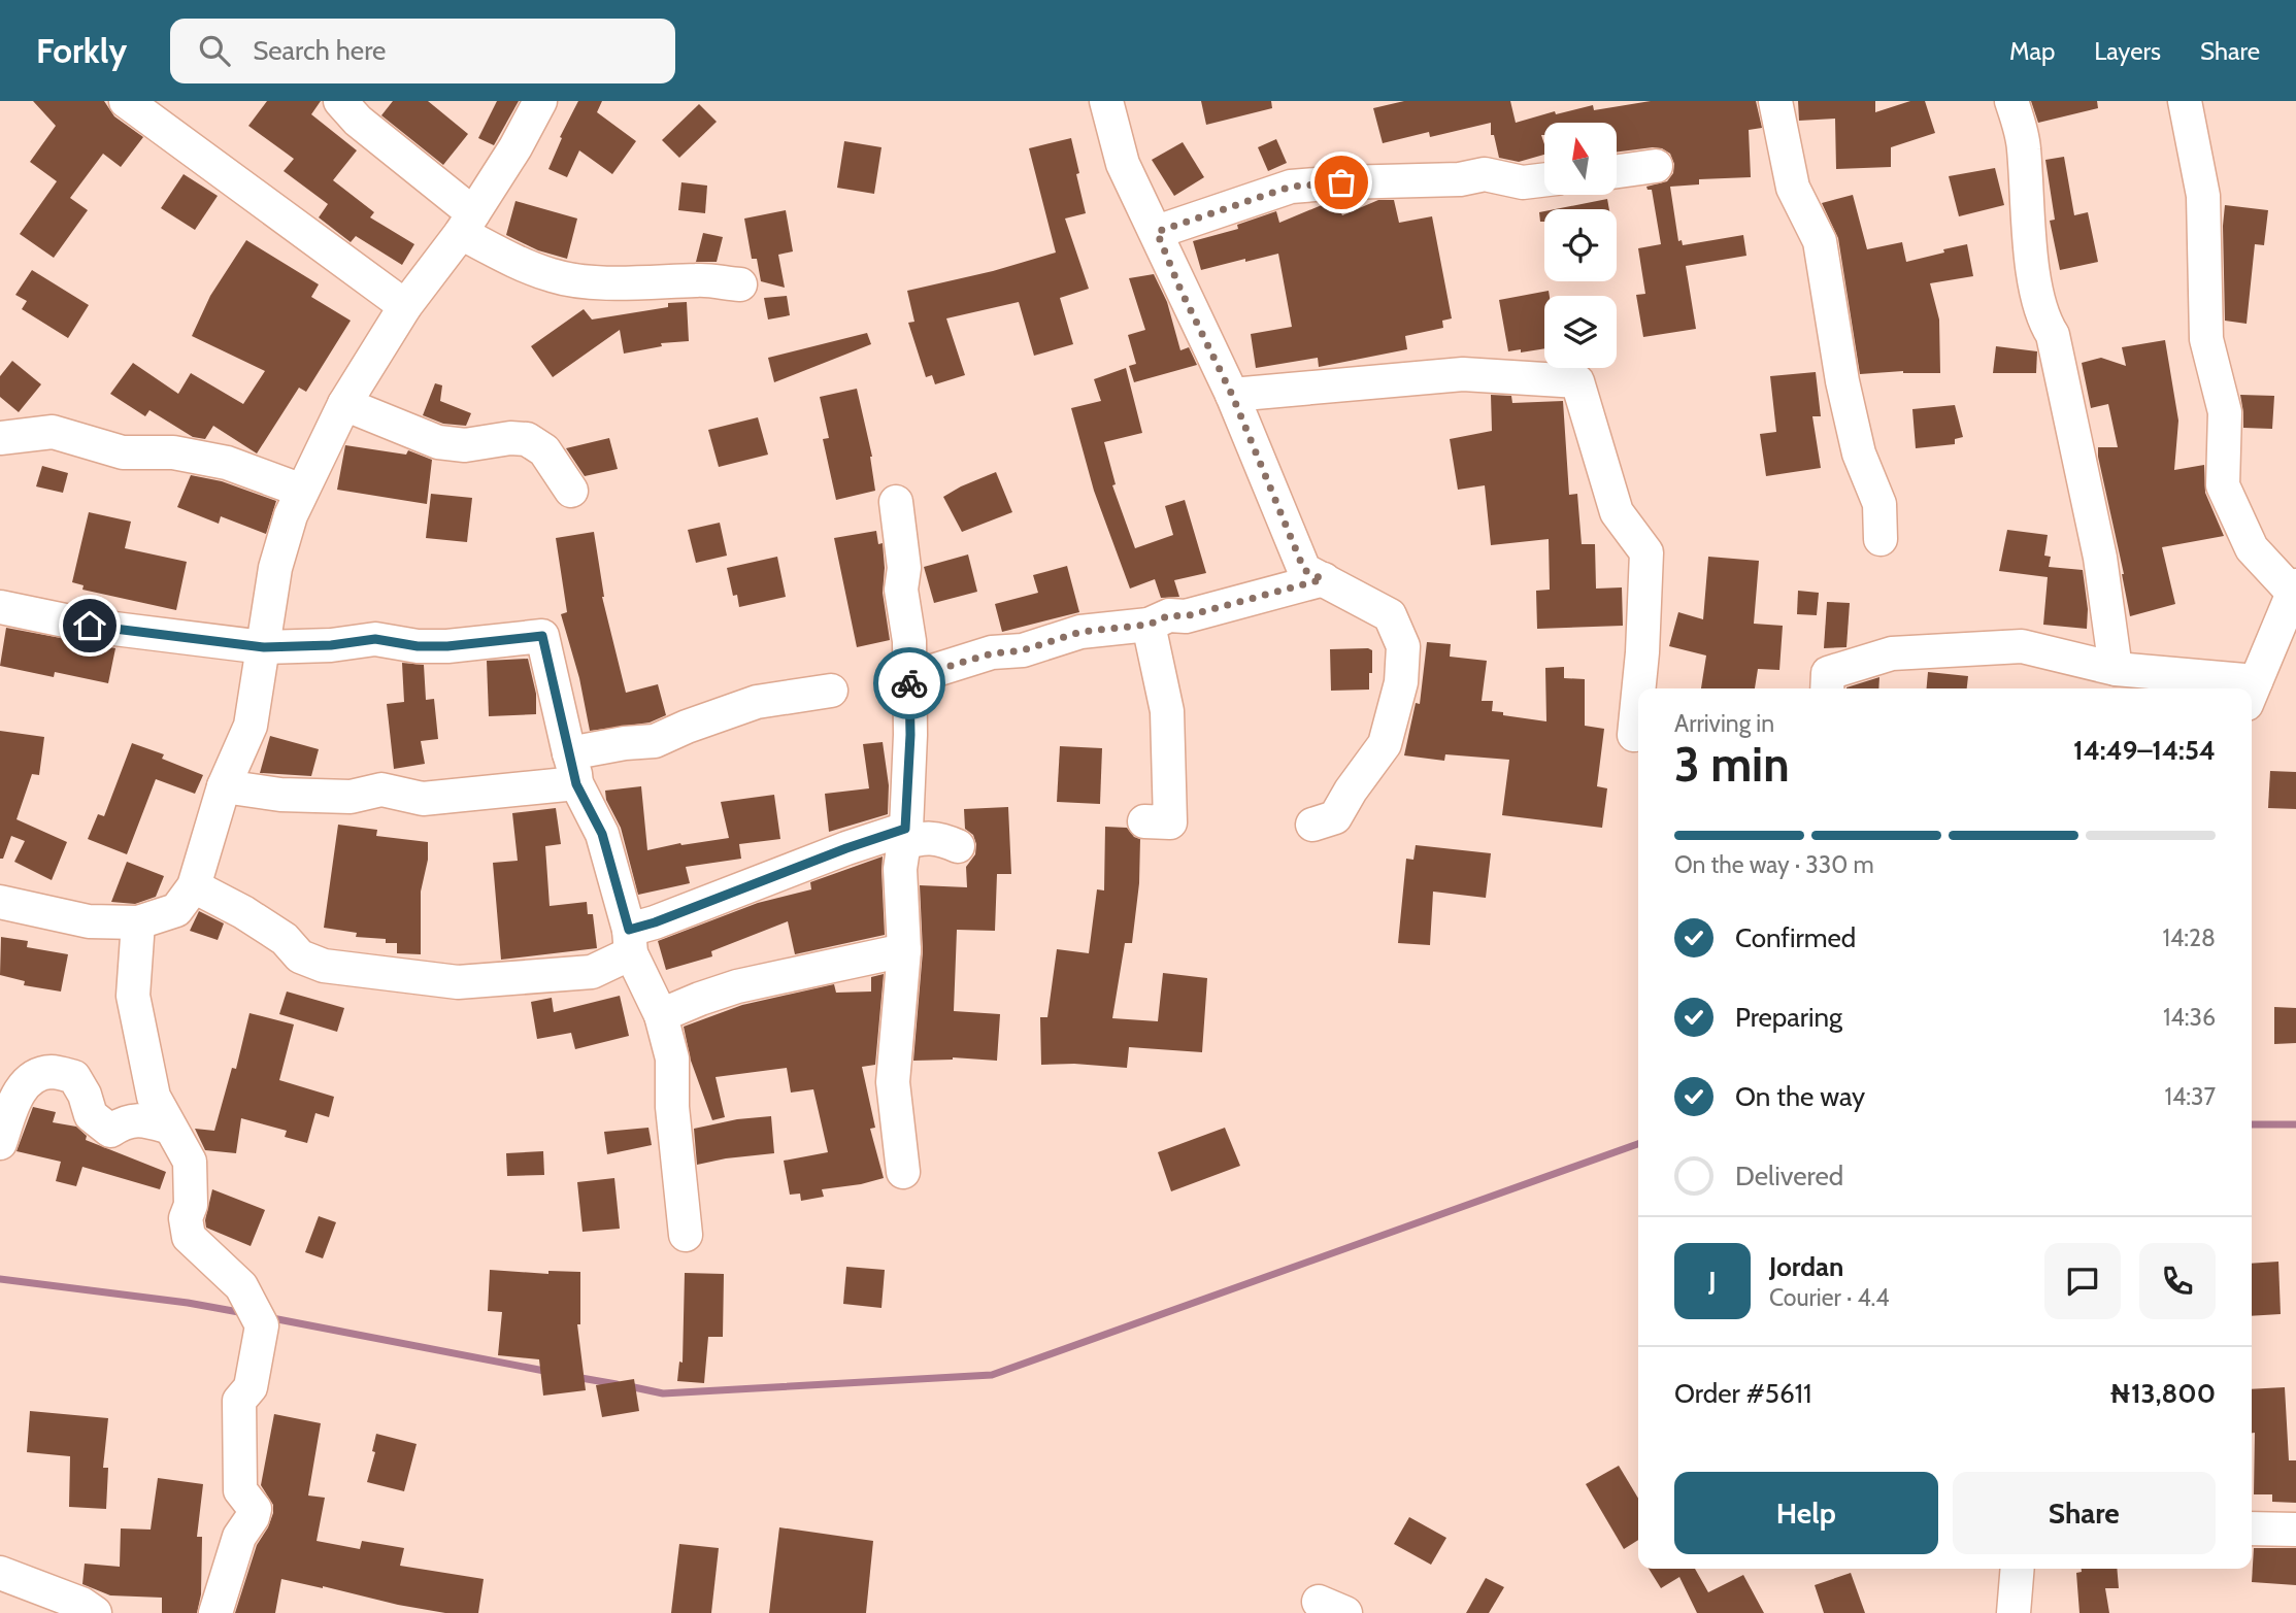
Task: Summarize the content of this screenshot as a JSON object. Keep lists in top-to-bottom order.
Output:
{
  "north": "top",
  "page": {
    "header": "Forkly",
    "search": "Search here",
    "nav": ["Map", "Layers", "Share"],
    "heading": ["3 min", "Arriving in", "14:49–14:54"],
    "panel": [
      "Jordan",
      "Courier · 4.4",
      "Order #5611",
      "₦13,800"
    ],
    "bar": "On the way · 330 m",
    "list": [
      ["Confirmed", "14:28"],
      ["Preparing", "14:36"],
      ["On the way", "14:37"],
      "Delivered"
    ],
    "round": "J",
    "buttons": ["Help", "Share"]
  }
}
